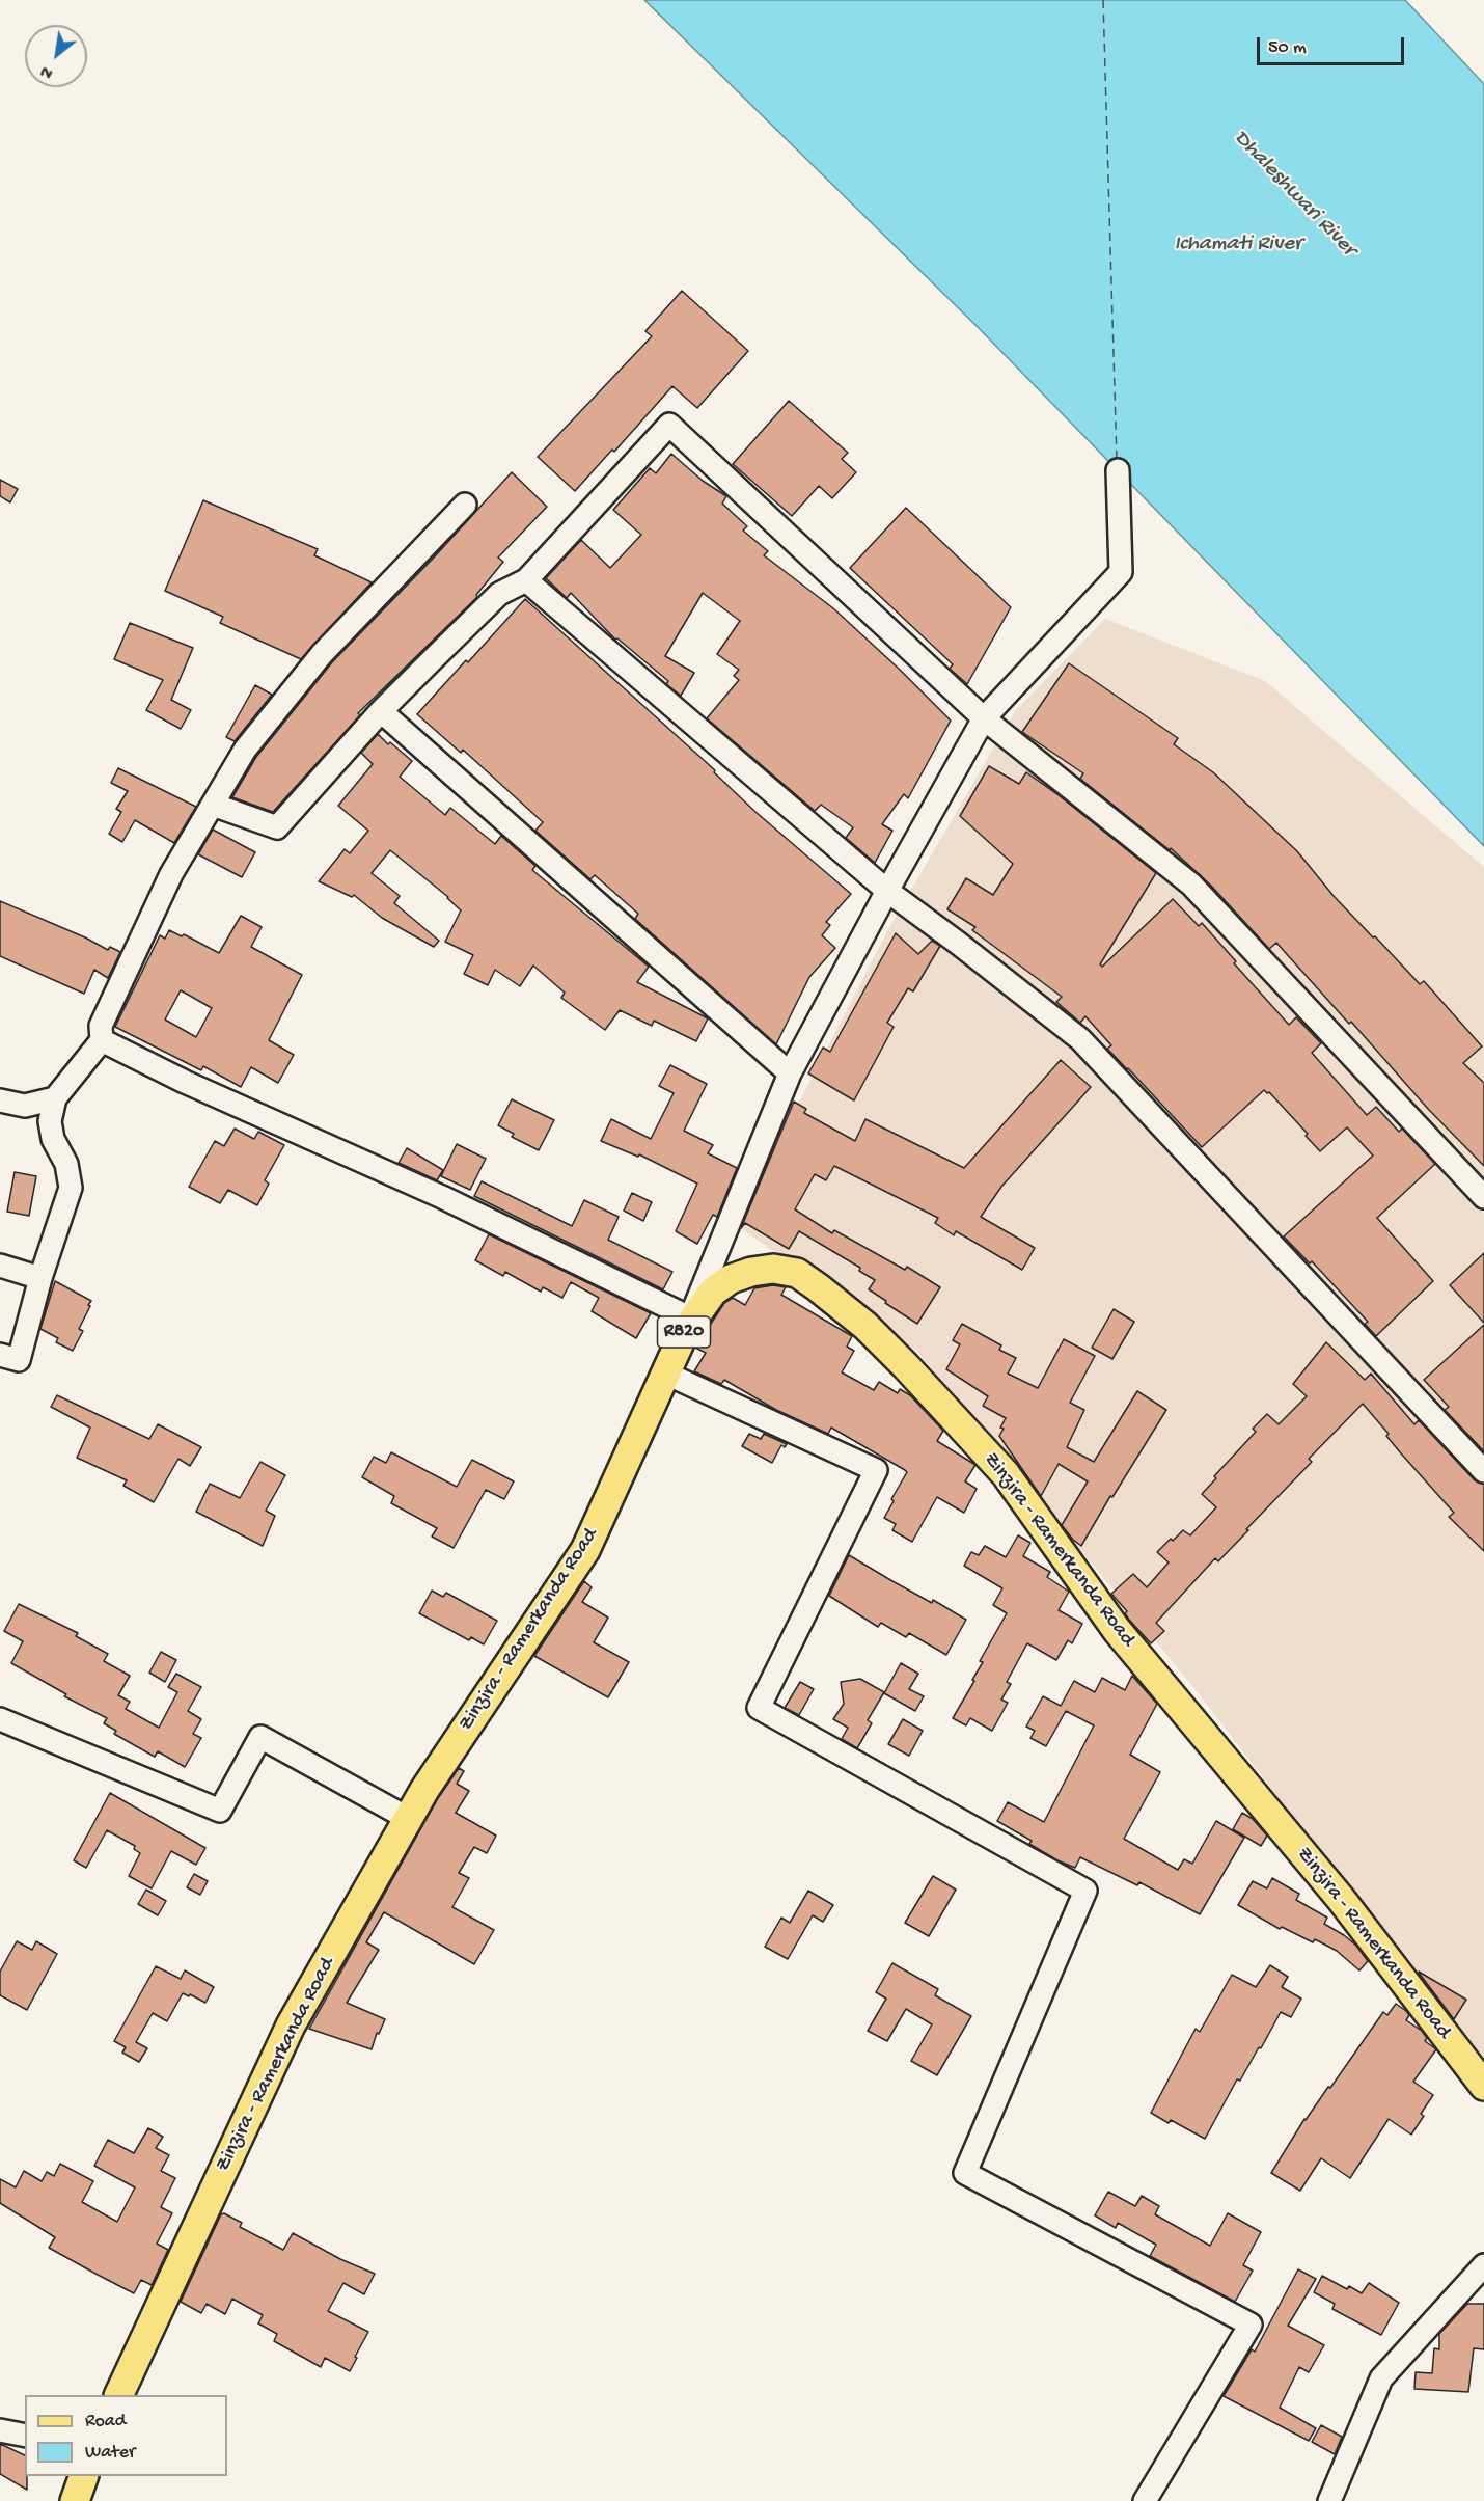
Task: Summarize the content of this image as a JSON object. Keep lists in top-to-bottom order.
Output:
{
  "streets": {
    "main road": ["R820", "Zinzira - Ramerkanda Road"]
  },
  "water": ["Dhaleshwari River", "Ichamati River"],
  "legend": ["Road", "Water"],
  "scale_bar": "50 m",
  "north": "bottom left"
}
